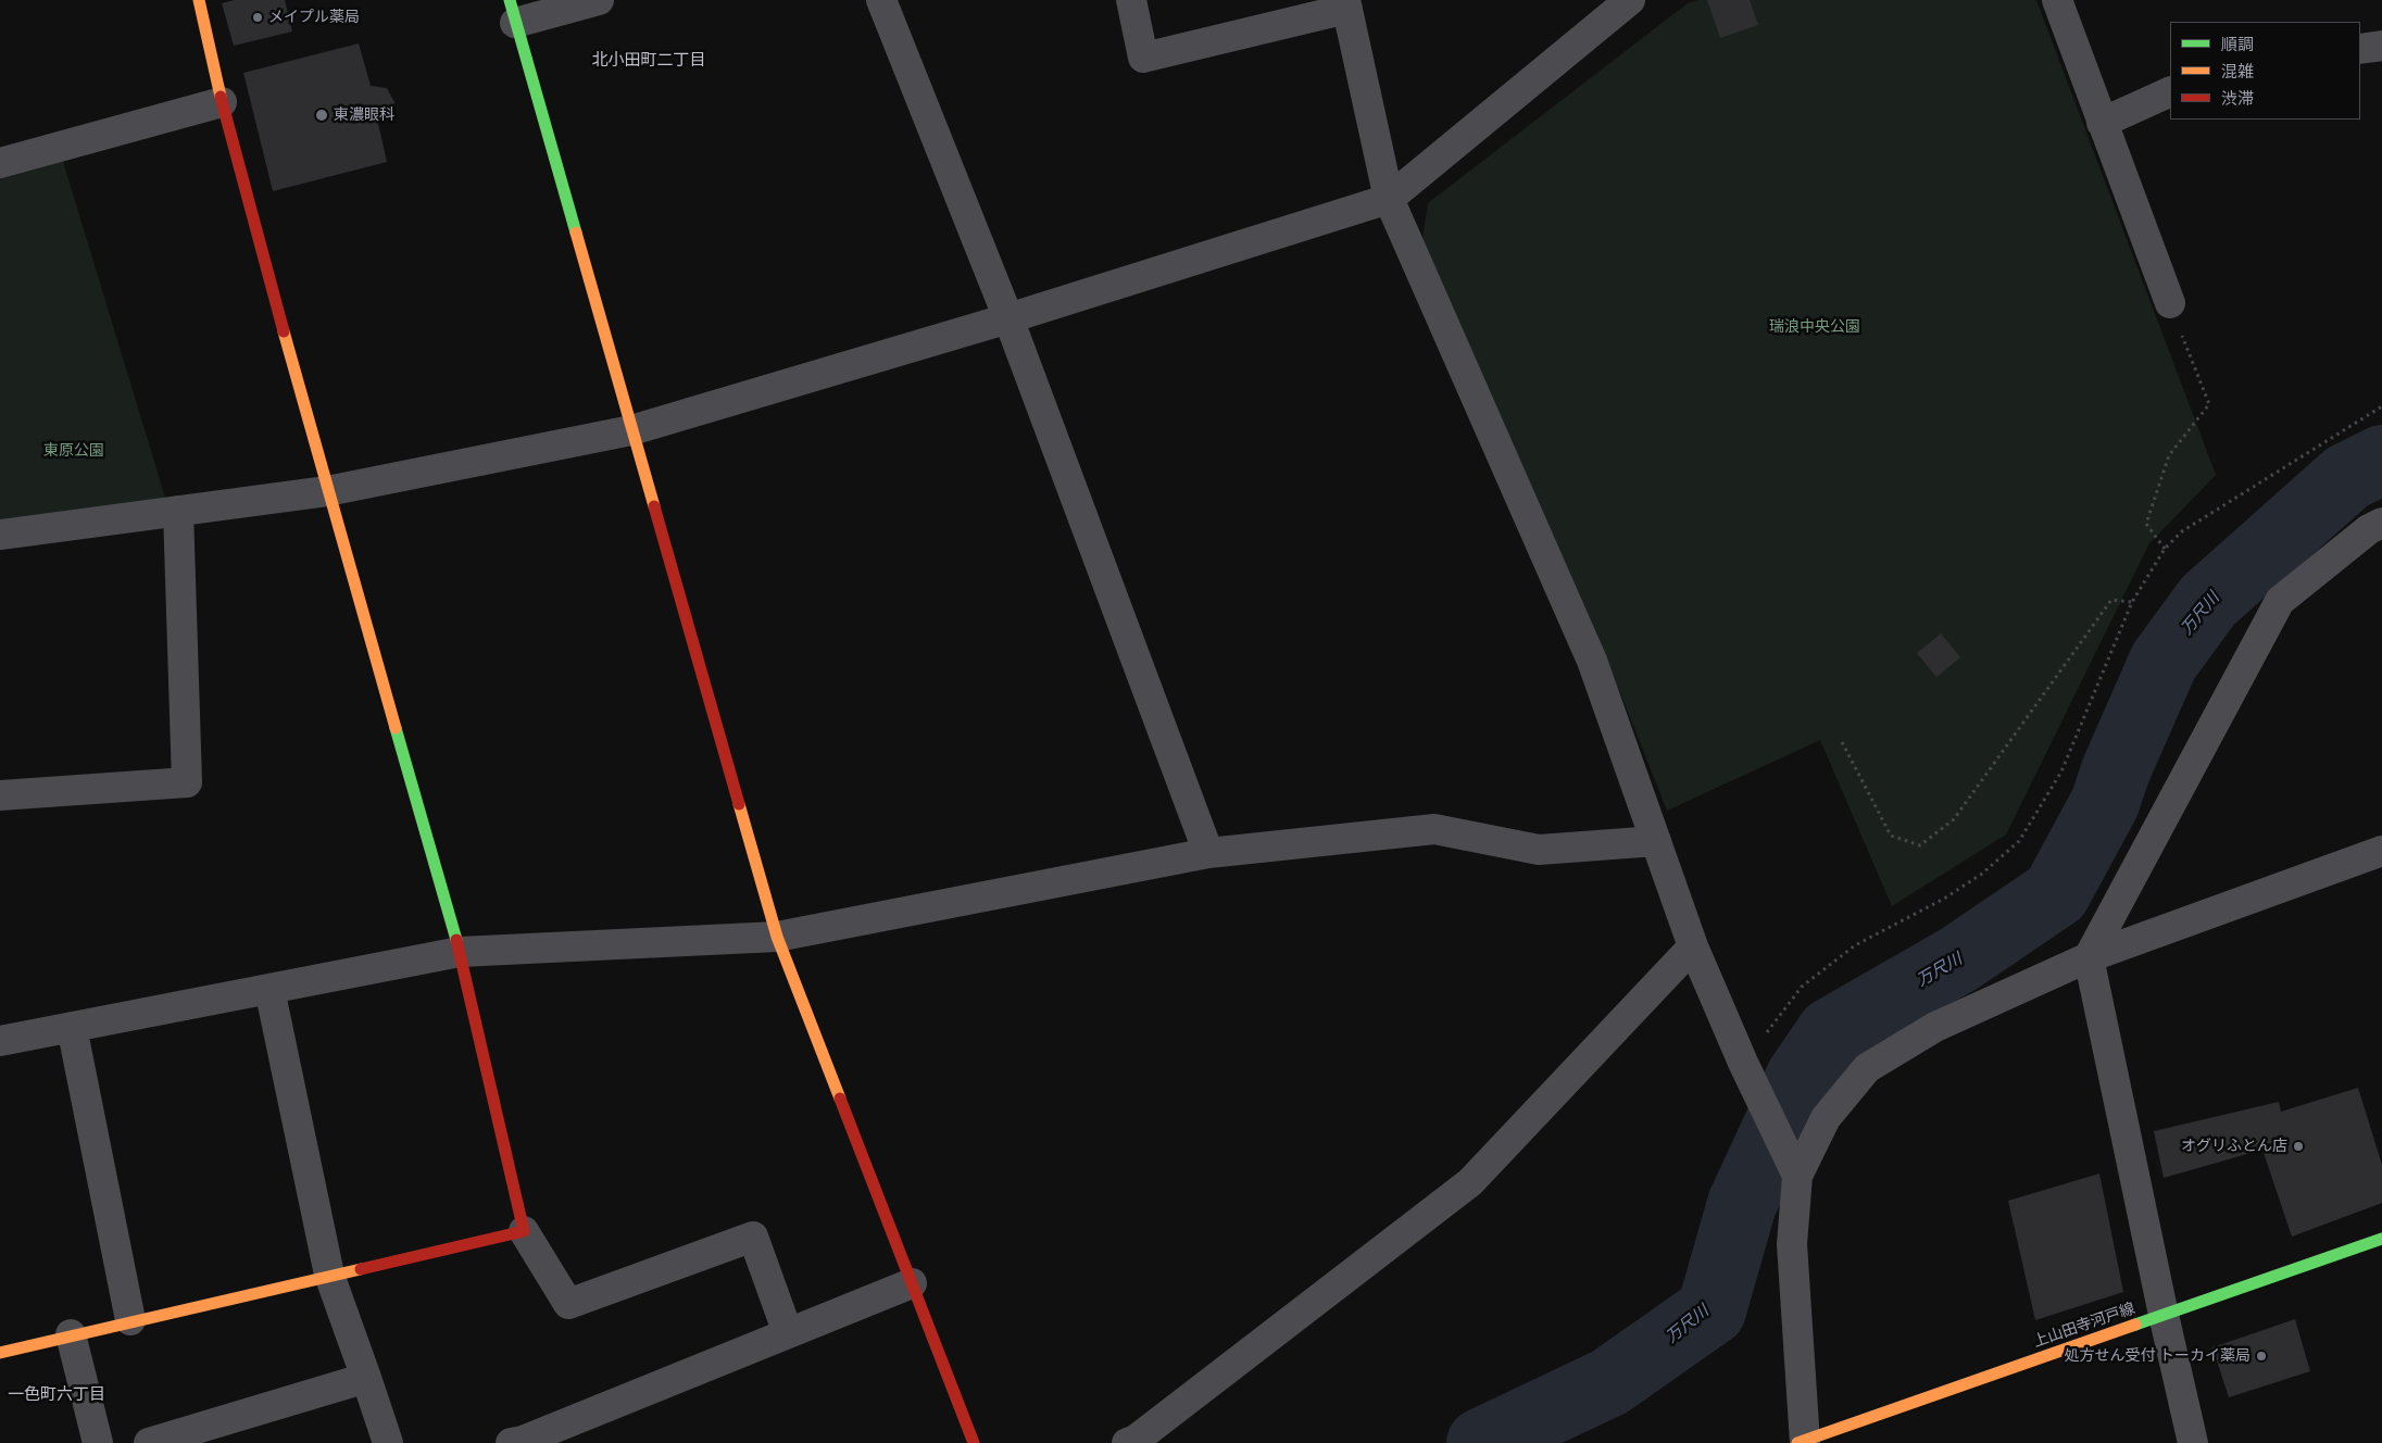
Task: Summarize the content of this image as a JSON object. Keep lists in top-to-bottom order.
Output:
{
  "streets": {
    "street": ["上山田寺河戸線"]
  },
  "districts": ["北小田町二丁目", "一色町六丁目"],
  "water": ["万尺川"],
  "parks": ["瑞浪中央公園", "東原公園"],
  "places": [
    "メイプル薬局",
    "東濃眼科",
    "オグリふとん店",
    "処方せん受付 トーカイ薬局"
  ],
  "legend": ["順調", "混雑", "渋滞"]
}
